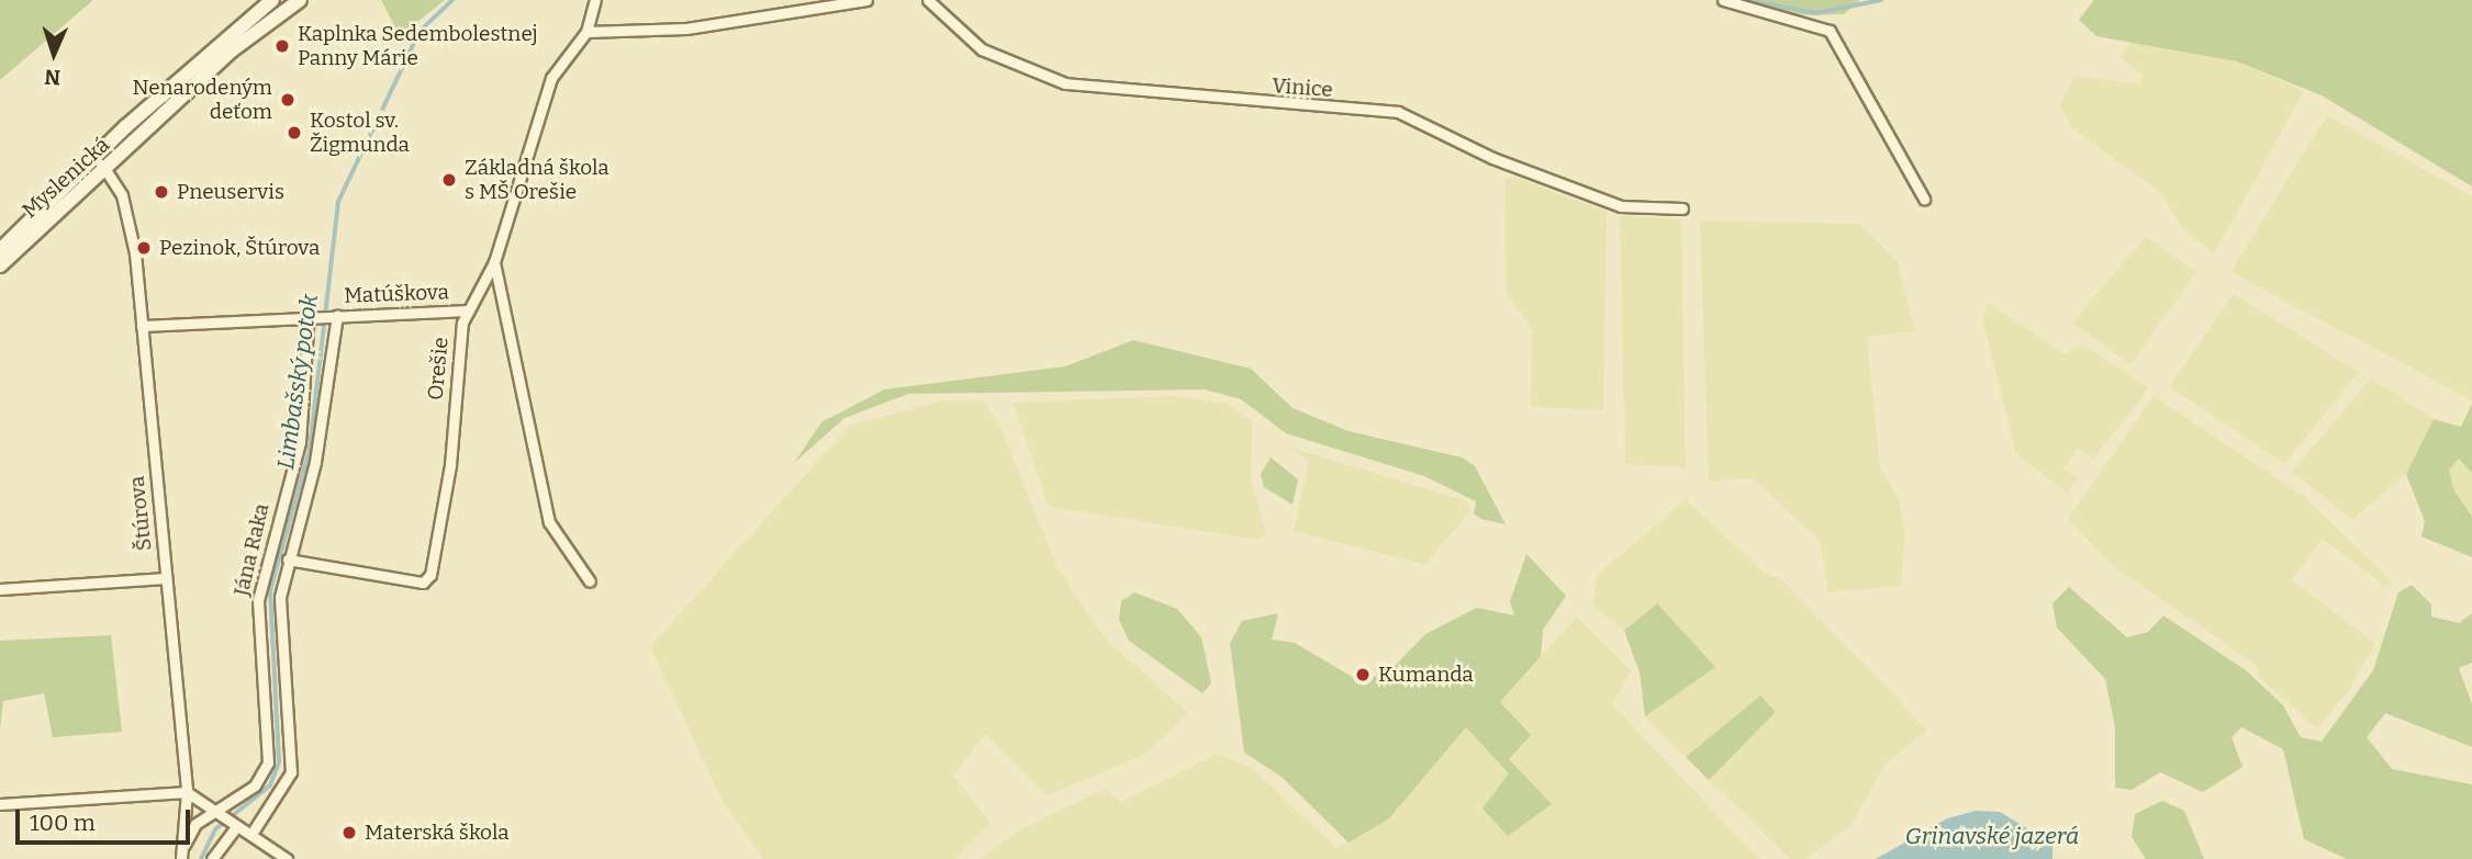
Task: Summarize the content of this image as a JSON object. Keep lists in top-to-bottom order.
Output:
{
  "streets": {
    "main road": ["Myslenická"],
    "street": [
      "Vinice",
      "Matúškova",
      "Orešie",
      "Štúrova",
      "Jána Raka"
    ]
  },
  "crossings": [
    ["Myslenická", "Štúrova"],
    ["Matúškova", "Orešie"],
    ["Matúškova", "Štúrova"],
    ["Matúškova", "Jána Raka"],
    ["Štúrova", "Jána Raka"]
  ],
  "water": ["Limbašský potok", "Grinavské jazerá"],
  "places": [
    "Kaplnka Sedembolestnej Panny Márie",
    "Nenarodeným deťom",
    "Kostol sv. Žigmunda",
    "Základná škola s MŠ Orešie",
    "Pneuservis",
    "Pezinok, Štúrova",
    "Kumanda",
    "Materská škola"
  ],
  "scale_bar": "100 m",
  "north": "bottom"
}
